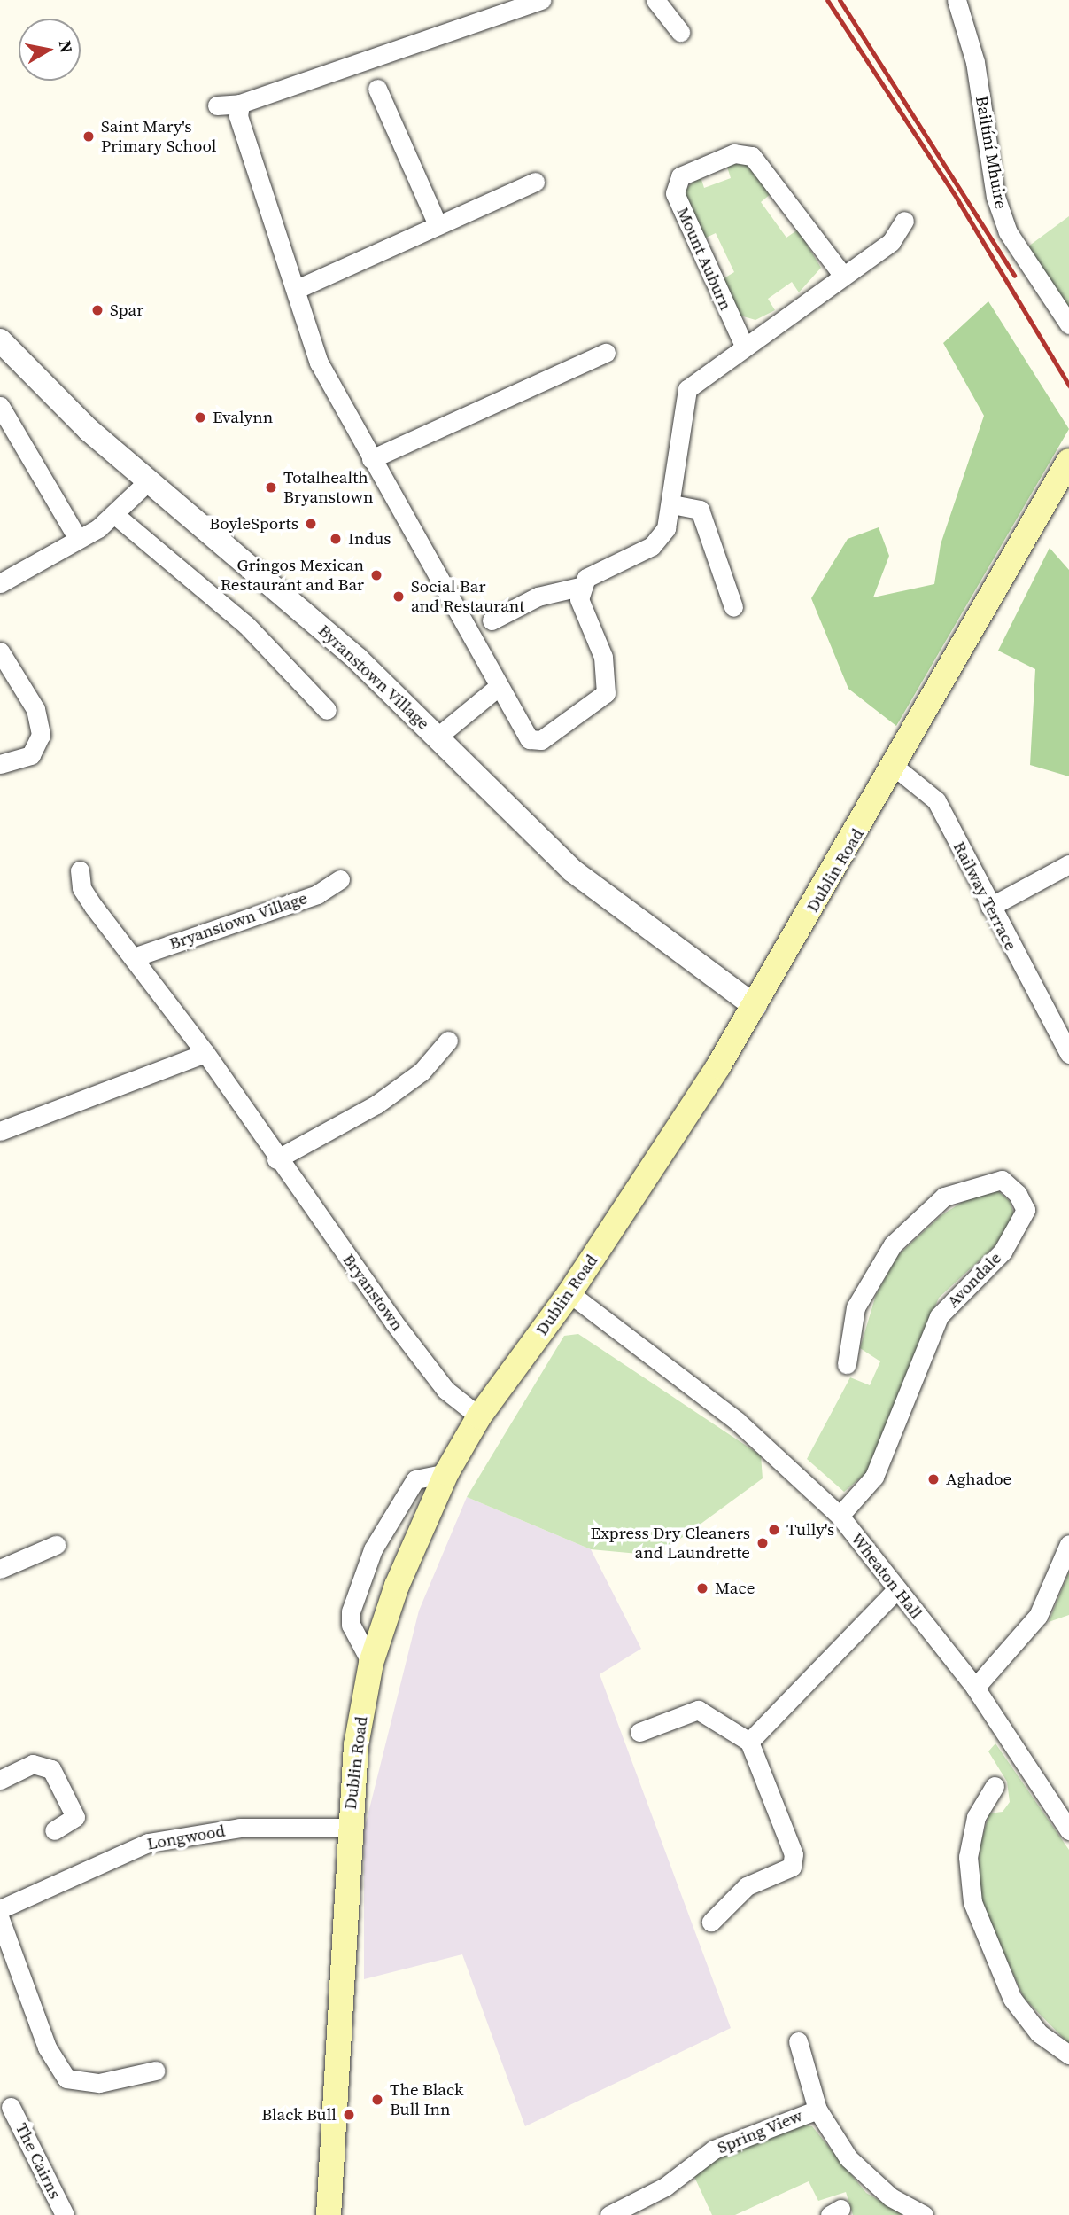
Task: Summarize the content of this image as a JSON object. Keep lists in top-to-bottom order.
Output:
{
  "streets": {
    "main road": ["Dublin Road"],
    "street": [
      "Bailtíní Mhuire",
      "Mount Auburn",
      "Byranstown Village",
      "Railway Terrace",
      "Bryanstown Village",
      "Avondale",
      "Bryanstown",
      "Wheaton Hall",
      "Longwood",
      "Spring View",
      "The Cairns"
    ]
  },
  "crossings": [
    ["Byranstown Village", "Dublin Road"],
    ["Dublin Road", "Railway Terrace"],
    ["Dublin Road", "Bryanstown"],
    ["Dublin Road", "Wheaton Hall"],
    ["Dublin Road", "Longwood"],
    ["Avondale", "Wheaton Hall"]
  ],
  "places": [
    "Saint Mary's Primary School",
    "Spar",
    "Evalynn",
    "Totalhealth Bryanstown",
    "BoyleSports",
    "Indus",
    "Gringos Mexican Restaurant and Bar",
    "Social Bar and Restaurant",
    "Aghadoe",
    "Tully's",
    "Express Dry Cleaners and Laundrette",
    "Mace",
    "The Black Bull Inn",
    "Black Bull"
  ],
  "north": "right"
}
